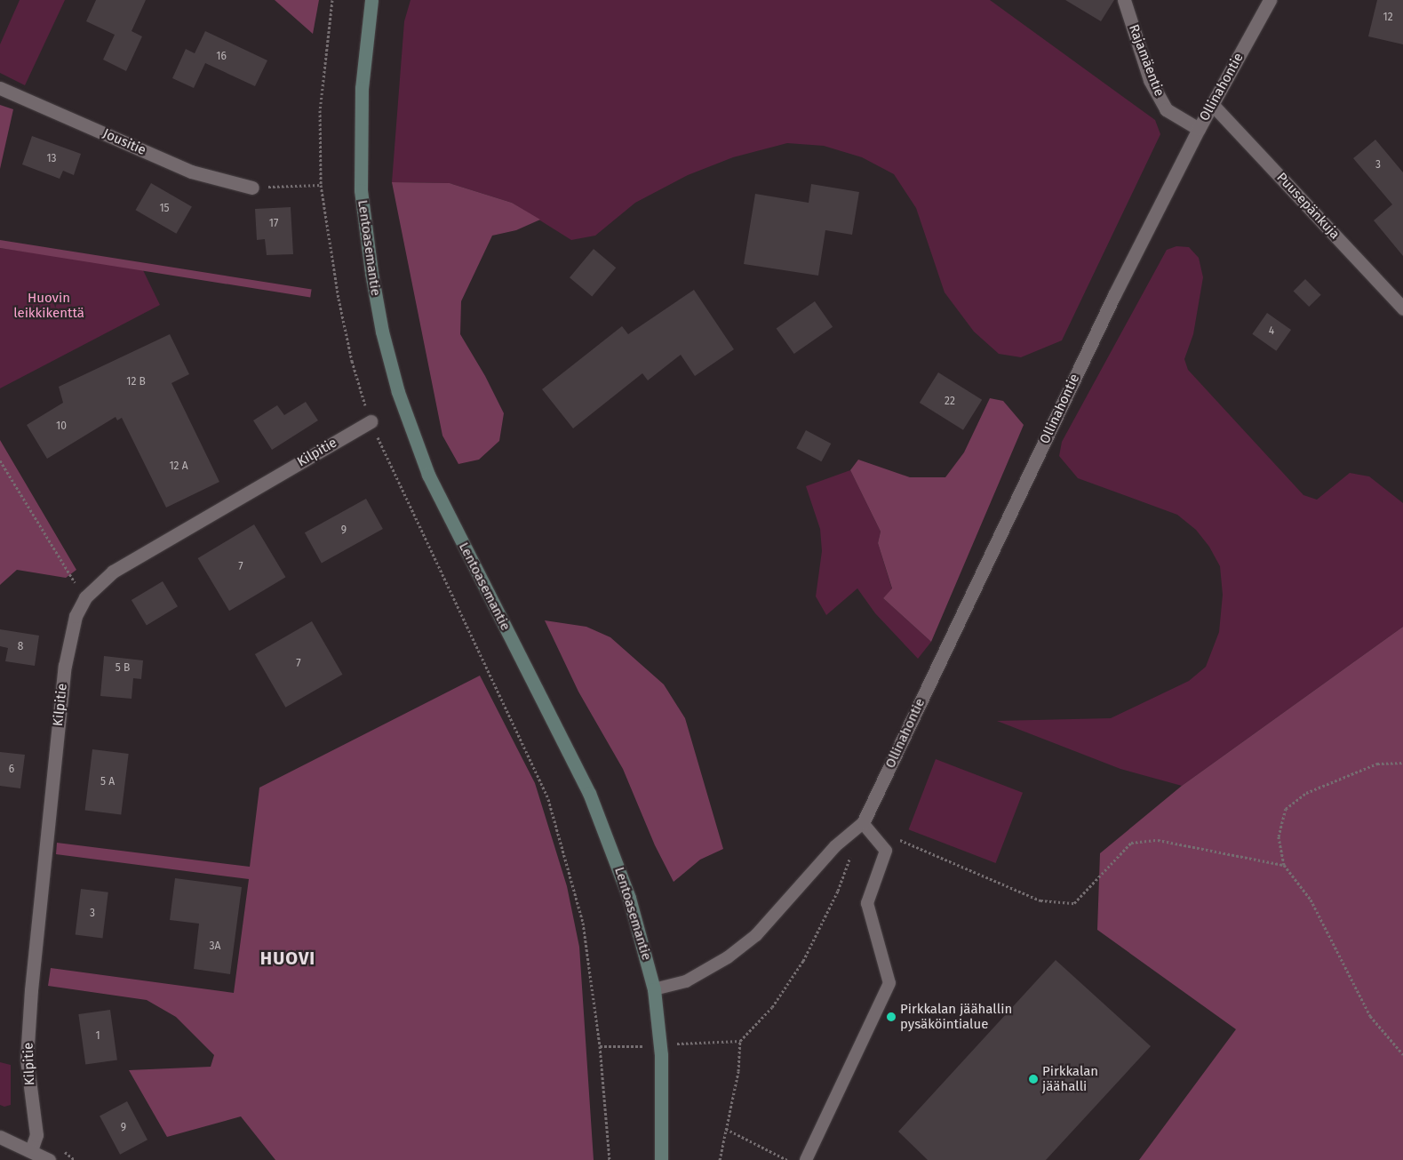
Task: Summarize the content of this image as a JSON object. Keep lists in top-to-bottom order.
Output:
{
  "streets": {
    "main road": ["Lentoasemantie"],
    "street": [
      "Rajamäentie",
      "Ollinahontie",
      "Jousitie",
      "Puusepänkuja",
      "Kilpitie"
    ]
  },
  "crossings": [
    ["Rajamäentie", "Ollinahontie"],
    ["Ollinahontie", "Puusepänkuja"]
  ],
  "districts": ["HUOVI"],
  "parks": ["Huovin leikkikenttä"],
  "places": ["Pirkkalan jäähallin pysäköintialue", "Pirkkalan jäähalli"],
  "house_numbers": [
    "12",
    "16",
    "13",
    "3",
    "15",
    "17",
    "4",
    "12 B",
    "22",
    "10",
    "12 A",
    "9",
    "7",
    "8",
    "7",
    "5 B",
    "6",
    "5 A",
    "3",
    "3A",
    "1",
    "9"
  ]
}
